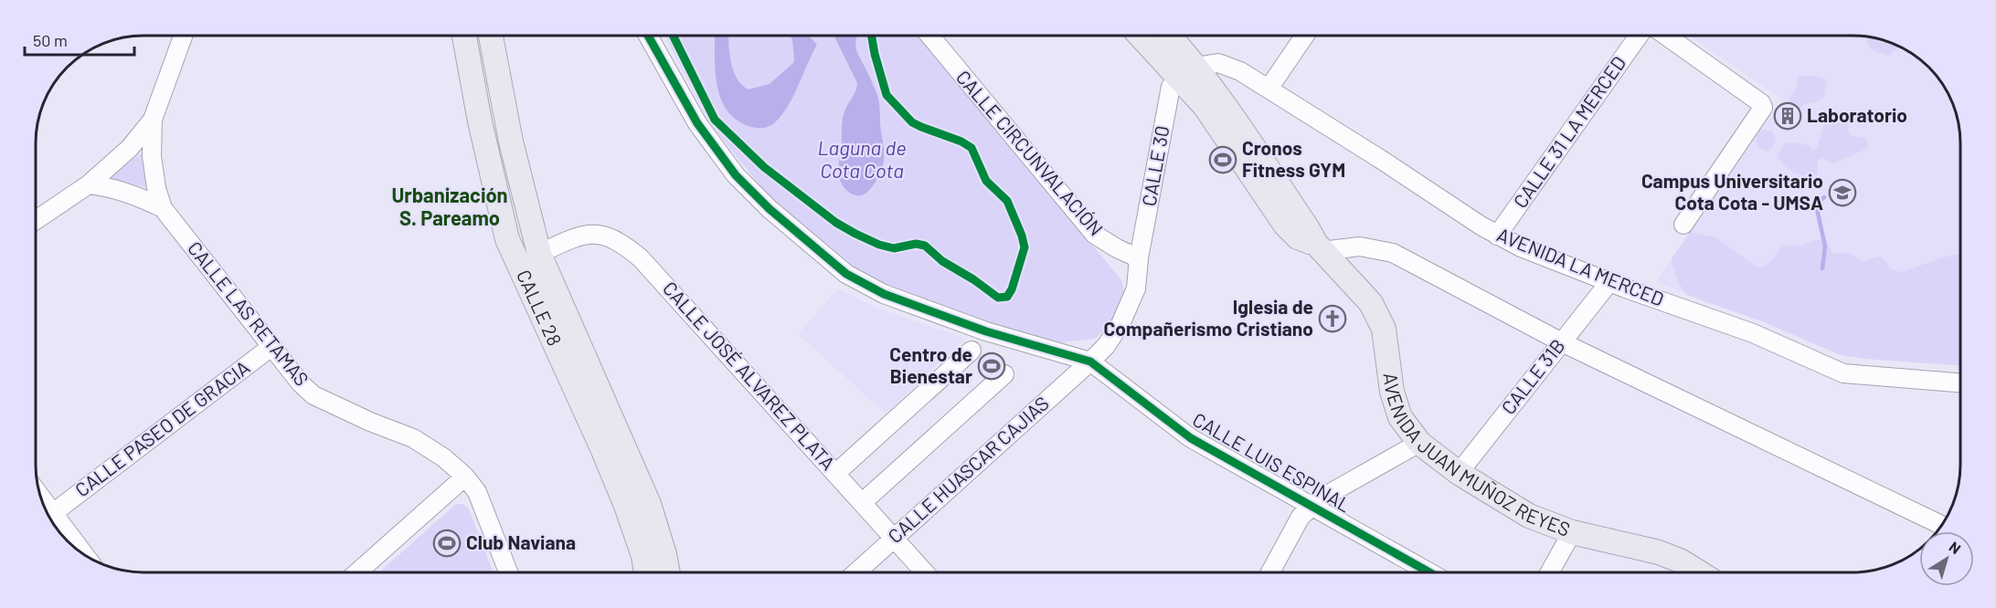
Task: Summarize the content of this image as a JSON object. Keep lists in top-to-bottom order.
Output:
{
  "streets": {
    "main road": ["CALLE 28", "AVENIDA JUAN MUÑOZ REYES"],
    "street": [
      "CALLE 31 LA MERCED",
      "CALLE CIRCUNVALACIÓN",
      "CALLE 30",
      "AVENIDA LA MERCED",
      "CALLE LAS RETAMAS",
      "CALLE JOSÉ ALVAREZ PLATA",
      "CALLE 31B",
      "CALLE PASEO DE GRACIA",
      "CALLE LUIS ESPINAL",
      "CALLE HUASCAR CAJIAS"
    ]
  },
  "crossings": [
    ["CALLE 31 LA MERCED", "AVENIDA LA MERCED"],
    ["CALLE CIRCUNVALACIÓN", "CALLE 30"],
    ["CALLE 30", "AVENIDA LA MERCED"],
    ["CALLE 30", "AVENIDA JUAN MUÑOZ REYES"],
    ["AVENIDA LA MERCED", "CALLE 31B"],
    ["AVENIDA LA MERCED", "AVENIDA JUAN MUÑOZ REYES"],
    ["CALLE 28", "CALLE JOSÉ ALVAREZ PLATA"],
    ["CALLE LAS RETAMAS", "CALLE PASEO DE GRACIA"],
    ["CALLE JOSÉ ALVAREZ PLATA", "CALLE HUASCAR CAJIAS"],
    ["CALLE 31B", "AVENIDA JUAN MUÑOZ REYES"],
    ["CALLE LUIS ESPINAL", "CALLE HUASCAR CAJIAS"]
  ],
  "districts": ["Urbanización S. Pareamo"],
  "water": ["Laguna de Cota Cota"],
  "places": {
    "building": ["Laboratorio"],
    "sports": ["Cronos Fitness GYM", "Centro de Bienestar", "Club Naviana"],
    "school or university": ["Campus Universitario Cota Cota - UMSA"],
    "church": ["Iglesia de Compañerismo Cristiano"]
  },
  "scale_bar": "50 m",
  "north": "top right"
}
